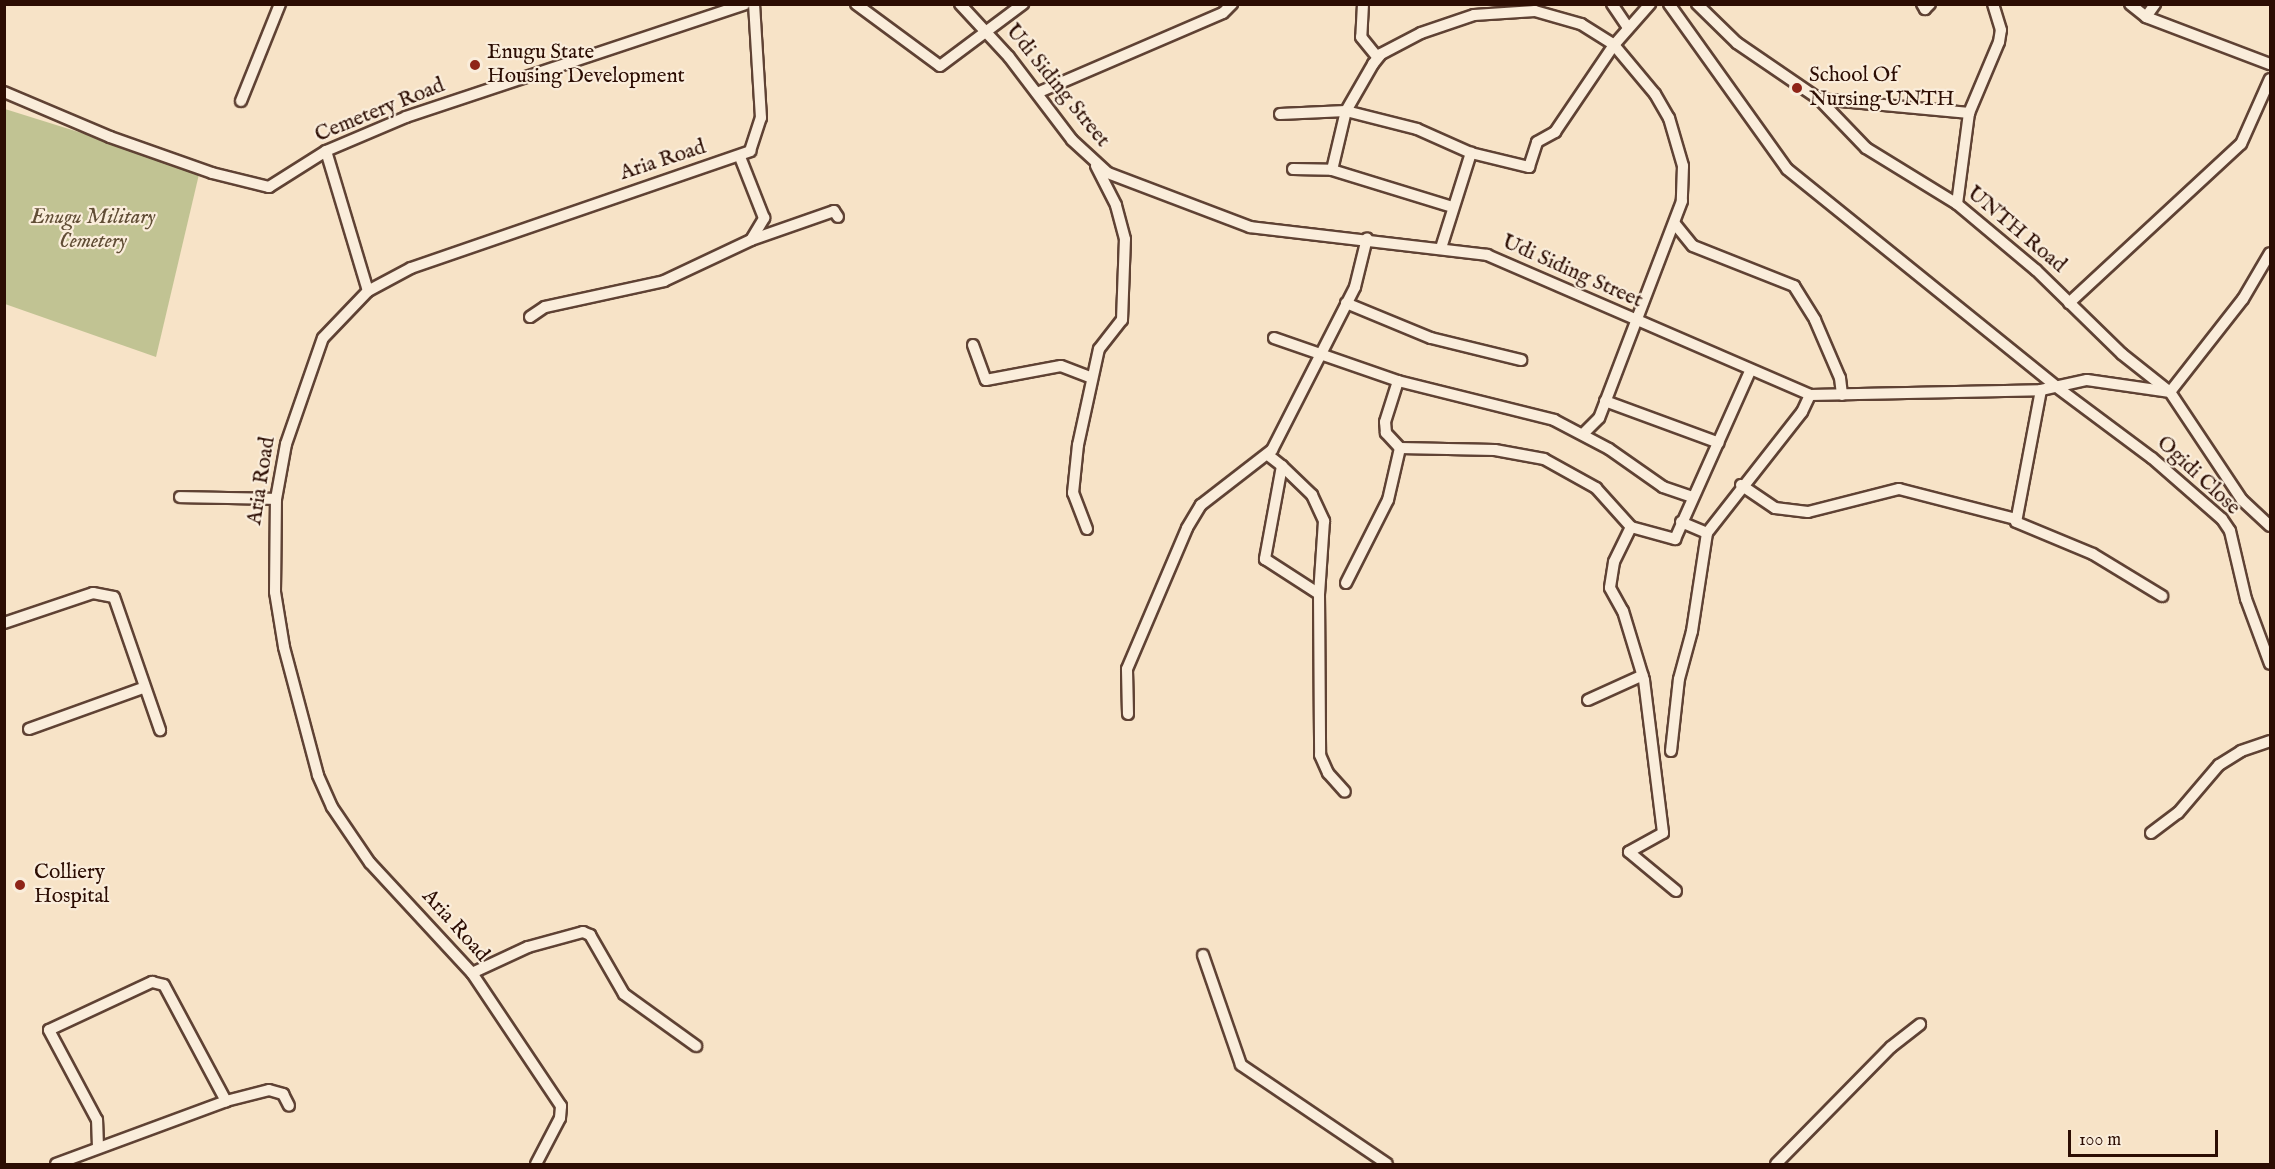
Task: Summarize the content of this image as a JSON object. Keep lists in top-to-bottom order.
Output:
{
  "streets": {
    "street": [
      "Udi Siding Street",
      "Cemetery Road",
      "Aria Road",
      "UNTH Road",
      "Ogidi Close"
    ]
  },
  "crossings": [
    ["Udi Siding Street", "UNTH Road"],
    ["Udi Siding Street", "Ogidi Close"]
  ],
  "parks": ["Enugu Military Cemetery"],
  "places": ["Enugu State Housing Development", "School Of Nursing UNTH", "Colliery Hospital"],
  "scale_bar": "100 m"
}
